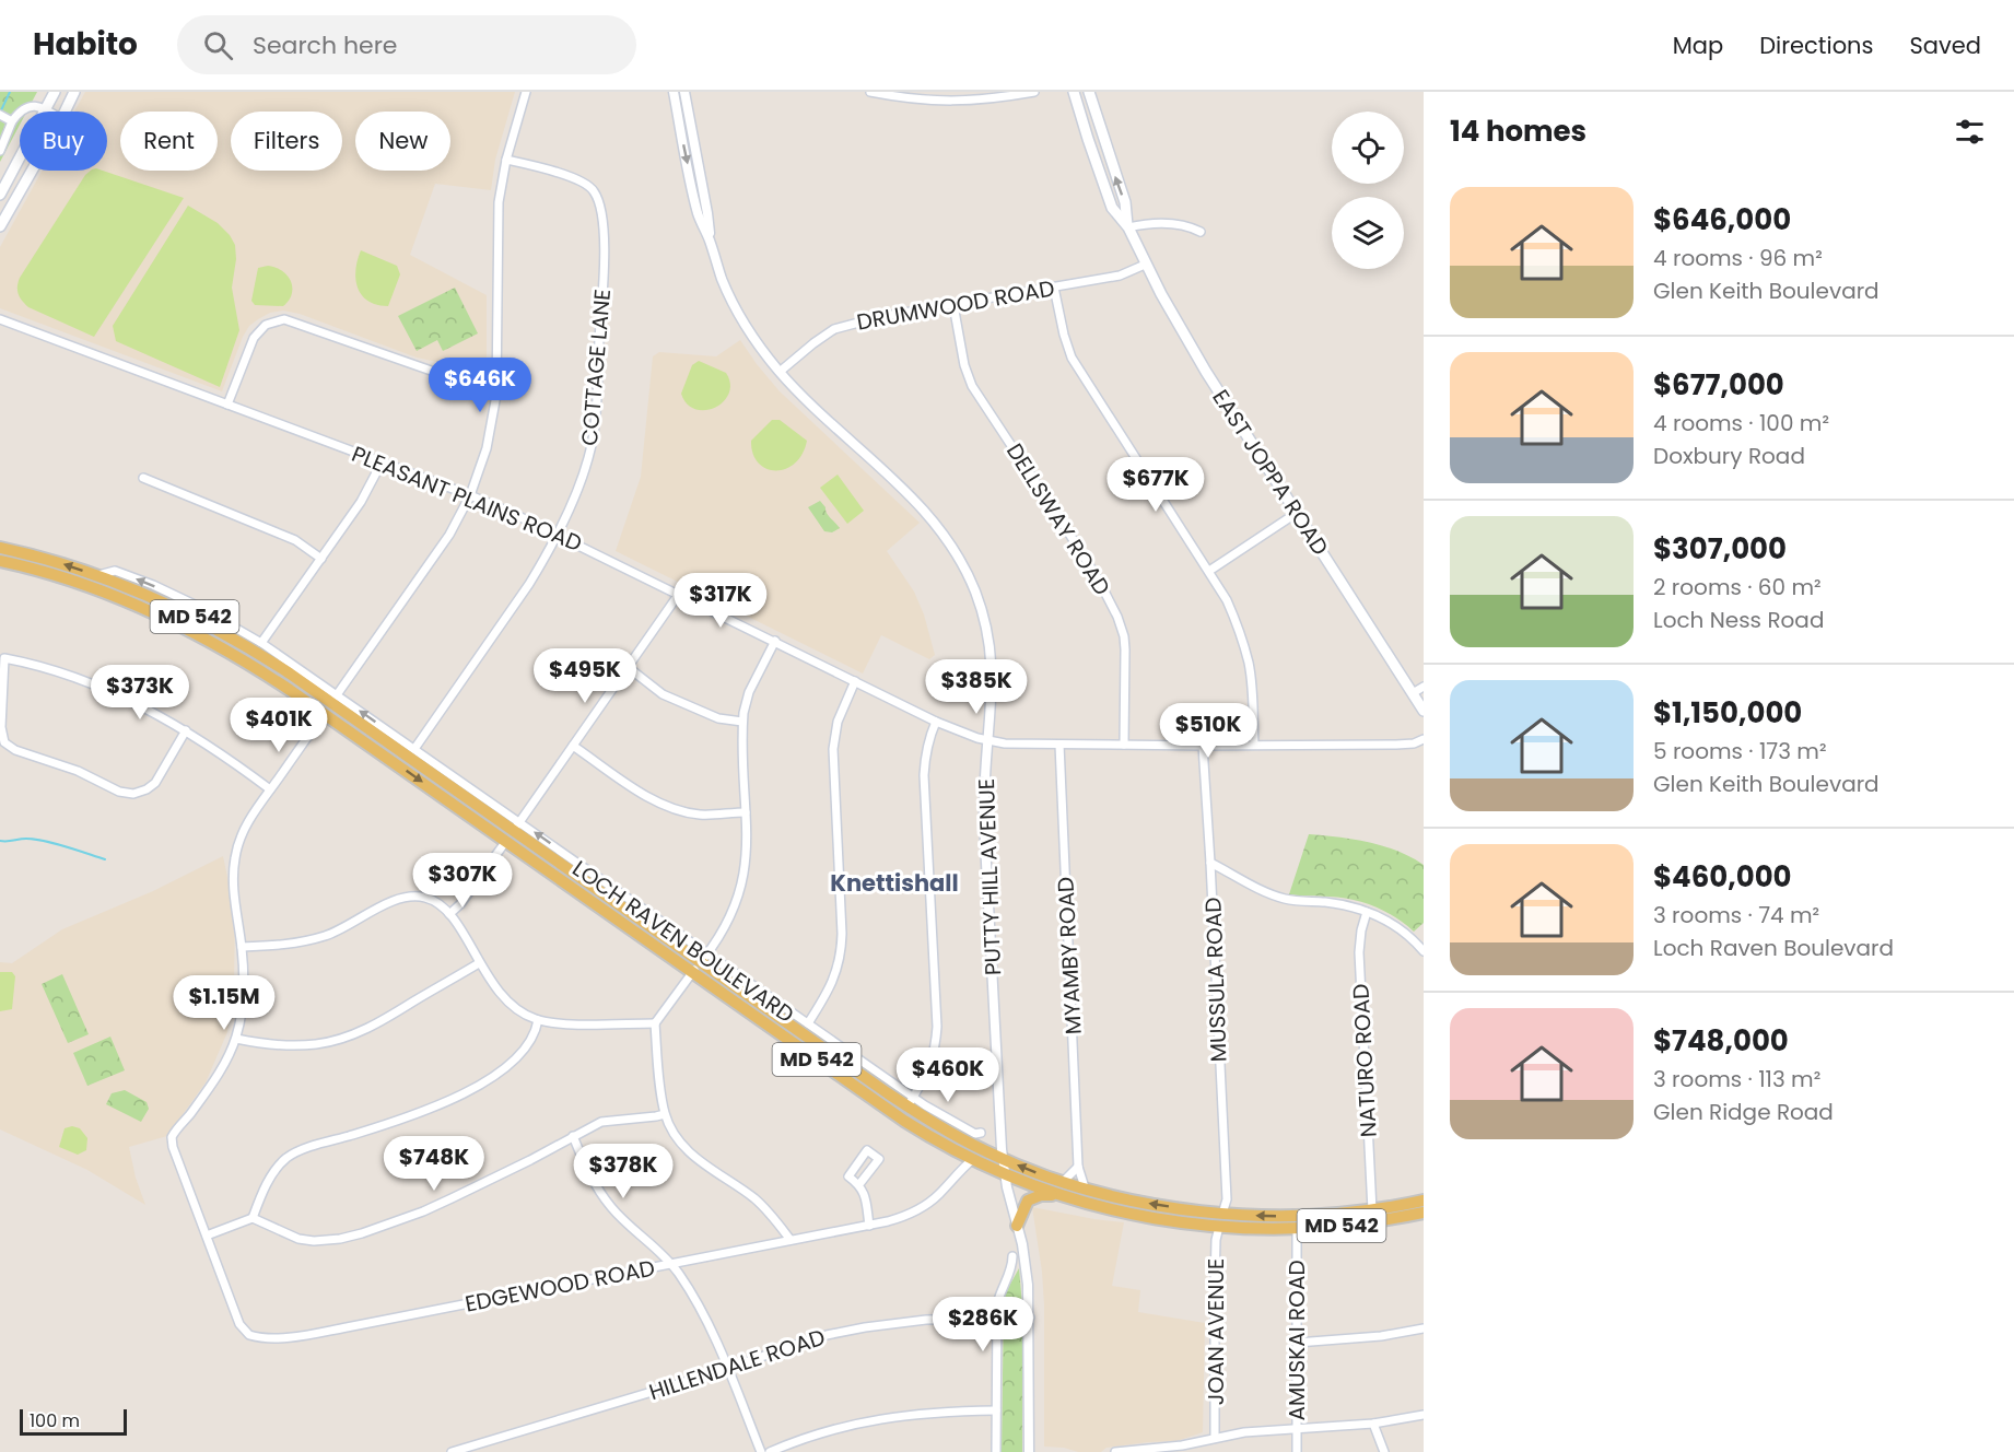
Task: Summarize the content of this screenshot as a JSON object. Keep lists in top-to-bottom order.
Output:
{
  "streets": {
    "main road": ["EAST JOPPA ROAD", "MD 542", "LOCH RAVEN BOULEVARD"],
    "street": [
      "DRUMWOOD ROAD",
      "COTTAGE LANE",
      "PLEASANT PLAINS ROAD",
      "DELLSWAY ROAD",
      "PUTTY HILL AVENUE",
      "MYAMBY ROAD",
      "MUSSULA ROAD",
      "NATURO ROAD",
      "EDGEWOOD ROAD",
      "JOAN AVENUE",
      "AMUSKAI ROAD",
      "HILLENDALE ROAD"
    ]
  },
  "crossings": [
    ["DRUMWOOD ROAD", "EAST JOPPA ROAD"],
    ["DRUMWOOD ROAD", "DELLSWAY ROAD"],
    ["DRUMWOOD ROAD", "PUTTY HILL AVENUE"],
    ["COTTAGE LANE", "PLEASANT PLAINS ROAD"],
    ["COTTAGE LANE", "LOCH RAVEN BOULEVARD"],
    ["PLEASANT PLAINS ROAD", "DELLSWAY ROAD"],
    ["PLEASANT PLAINS ROAD", "PUTTY HILL AVENUE"],
    ["PLEASANT PLAINS ROAD", "MYAMBY ROAD"],
    ["PLEASANT PLAINS ROAD", "MUSSULA ROAD"],
    ["PUTTY HILL AVENUE", "LOCH RAVEN BOULEVARD"],
    ["PUTTY HILL AVENUE", "HILLENDALE ROAD"],
    ["LOCH RAVEN BOULEVARD", "MYAMBY ROAD"],
    ["LOCH RAVEN BOULEVARD", "MUSSULA ROAD"],
    ["LOCH RAVEN BOULEVARD", "NATURO ROAD"],
    ["LOCH RAVEN BOULEVARD", "EDGEWOOD ROAD"],
    ["LOCH RAVEN BOULEVARD", "JOAN AVENUE"],
    ["LOCH RAVEN BOULEVARD", "AMUSKAI ROAD"]
  ],
  "districts": ["Knettishall"],
  "scale_bar": "100 m",
  "page": {
    "header": "Habito",
    "search": "Search here",
    "nav": ["Map", "Directions", "Saved"],
    "heading": "14 homes",
    "chip": [
      "Buy",
      "Rent",
      "Filters",
      "New"
    ],
    "list": [
      {
        "name": "$646,000",
        "note": "4 rooms · 96 m² · Glen Keith Boulevard"
      },
      {
        "name": "$677,000",
        "note": "4 rooms · 100 m² · Doxbury Road"
      },
      {
        "name": "$307,000",
        "note": "2 rooms · 60 m² · Loch Ness Road"
      },
      {
        "name": "$1,150,000",
        "note": "5 rooms · 173 m² · Glen Keith Boulevard"
      },
      {
        "name": "$460,000",
        "note": "3 rooms · 74 m² · Loch Raven Boulevard"
      },
      {
        "name": "$748,000",
        "note": "3 rooms · 113 m² · Glen Ridge Road"
      }
    ],
    "price": [
      "$646K",
      "$677K",
      "$317K",
      "$495K",
      "$385K",
      "$373K",
      "$401K",
      "$510K",
      "$307K",
      "$1.15M",
      "$460K",
      "$748K",
      "$378K",
      "$286K"
    ],
    "scale": "100 m"
  }
}
